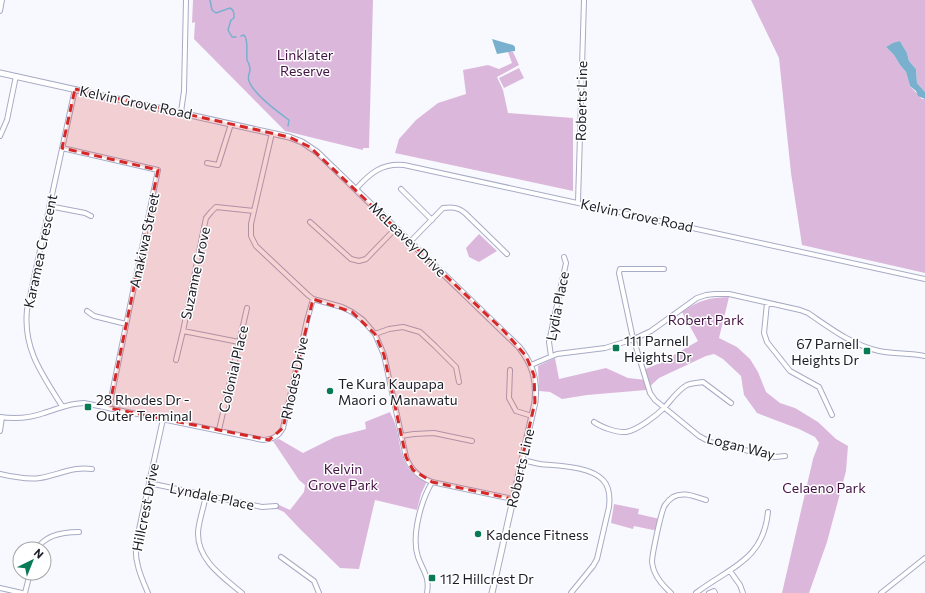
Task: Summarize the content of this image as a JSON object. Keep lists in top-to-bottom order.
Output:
{
  "streets": {
    "main road": ["Roberts Line", "Kelvin Grove Road", "McLeavey Drive"],
    "street": [
      "Anakiwa Street",
      "Karamea Crescent",
      "Suzanne Grove",
      "Lydia Place",
      "Colonial Place",
      "Rhodes Drive",
      "Logan Way",
      "Lyndale Place",
      "Hillcrest Drive"
    ]
  },
  "crossings": [
    ["Roberts Line", "Kelvin Grove Road"],
    ["Roberts Line", "McLeavey Drive"],
    ["Kelvin Grove Road", "McLeavey Drive"],
    ["Kelvin Grove Road", "Karamea Crescent"],
    ["Anakiwa Street", "Karamea Crescent"],
    ["Anakiwa Street", "Rhodes Drive"],
    ["Karamea Crescent", "Rhodes Drive"],
    ["Suzanne Grove", "Colonial Place"],
    ["Colonial Place", "Rhodes Drive"],
    ["Rhodes Drive", "Hillcrest Drive"],
    ["Lyndale Place", "Hillcrest Drive"]
  ],
  "parks": [
    "Linklater Reserve",
    "Robert Park",
    "Kelvin Grove Park",
    "Celaeno Park"
  ],
  "places": {
    "transit": [
      "111 Parnell Heights Dr",
      "67 Parnell Heights Dr",
      "28 Rhodes Dr - Outer Terminal",
      "112 Hillcrest Dr"
    ],
    "other": ["Te Kura Kaupapa Maori o Manawatu", "Kadence Fitness"]
  },
  "north": "top right"
}
